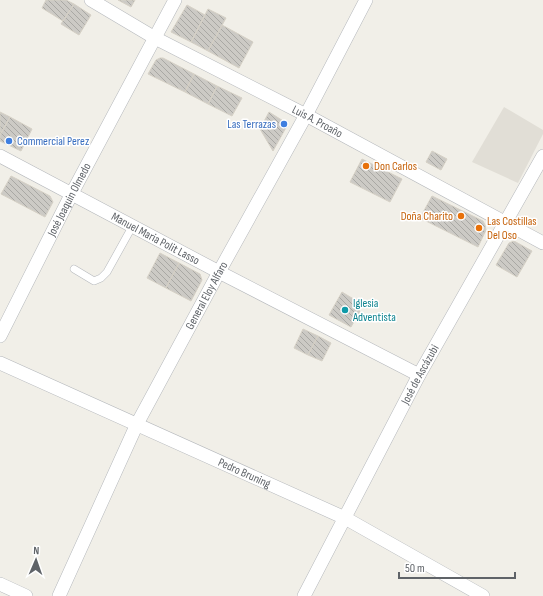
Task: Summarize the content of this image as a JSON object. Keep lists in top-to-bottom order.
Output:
{
  "streets": {
    "street": [
      "Luis A. Proaño",
      "José Joaquin Olmedo",
      "Manuel Maria Polit Lasso",
      "General Eloy Alfaro",
      "José de Ascázubi",
      "Pedro Bruning"
    ]
  },
  "crossings": [
    ["Luis A. Proaño", "José Joaquin Olmedo"],
    ["Luis A. Proaño", "General Eloy Alfaro"],
    ["Luis A. Proaño", "José de Ascázubi"],
    ["José Joaquin Olmedo", "Manuel Maria Polit Lasso"],
    ["Manuel Maria Polit Lasso", "General Eloy Alfaro"],
    ["Manuel Maria Polit Lasso", "José de Ascázubi"],
    ["General Eloy Alfaro", "Pedro Bruning"],
    ["José de Ascázubi", "Pedro Bruning"]
  ],
  "places": [
    "Las Terrazas",
    "Commercial Perez",
    "Don Carlos",
    "Doña Charito",
    "Las Costillas Del Oso",
    "Iglesia Adventista"
  ],
  "scale_bar": "50 m",
  "north": "top"
}
